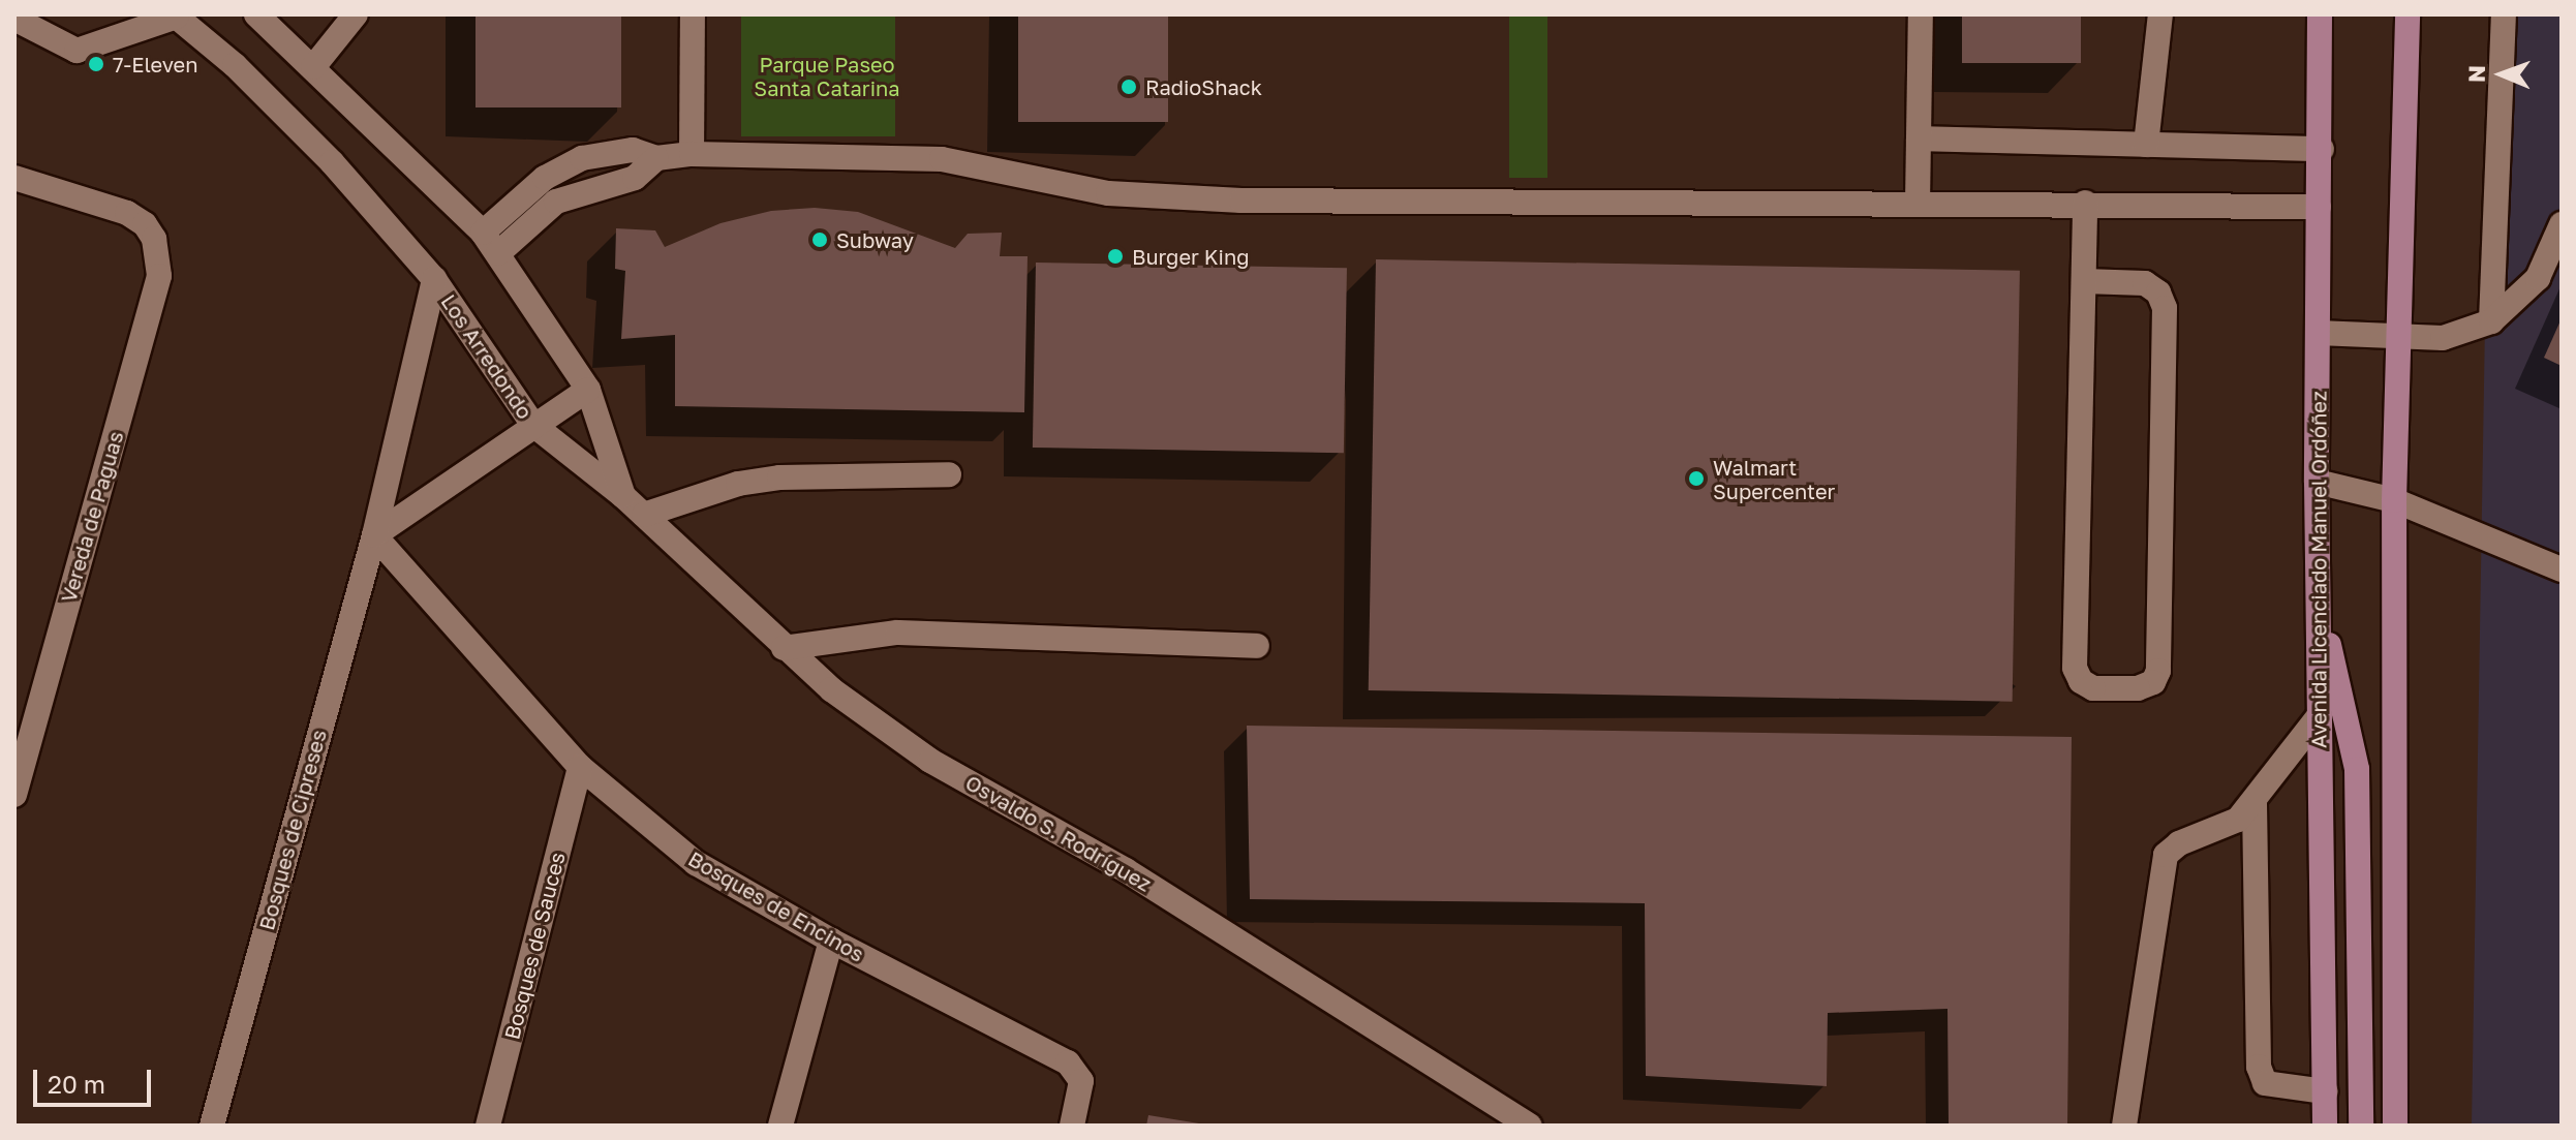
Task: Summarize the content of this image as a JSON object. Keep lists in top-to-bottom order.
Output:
{
  "streets": {
    "main road": ["Avenida Licenciado Manuel Ordóñez"],
    "street": [
      "Los Arredondo",
      "Vereda de Paguas",
      "Bosques de Cipreses",
      "Osvaldo S. Rodríguez",
      "Bosques de Encinos",
      "Bosques de Sauces"
    ]
  },
  "crossings": [
    ["Los Arredondo", "Bosques de Cipreses"],
    ["Los Arredondo", "Osvaldo S. Rodríguez"],
    ["Bosques de Cipreses", "Bosques de Encinos"],
    ["Bosques de Encinos", "Bosques de Sauces"]
  ],
  "parks": ["Parque Paseo Santa Catarina"],
  "places": [
    "7-Eleven",
    "RadioShack",
    "Subway",
    "Burger King",
    "Walmart Supercenter"
  ],
  "scale_bar": "20 m",
  "north": "left"
}
